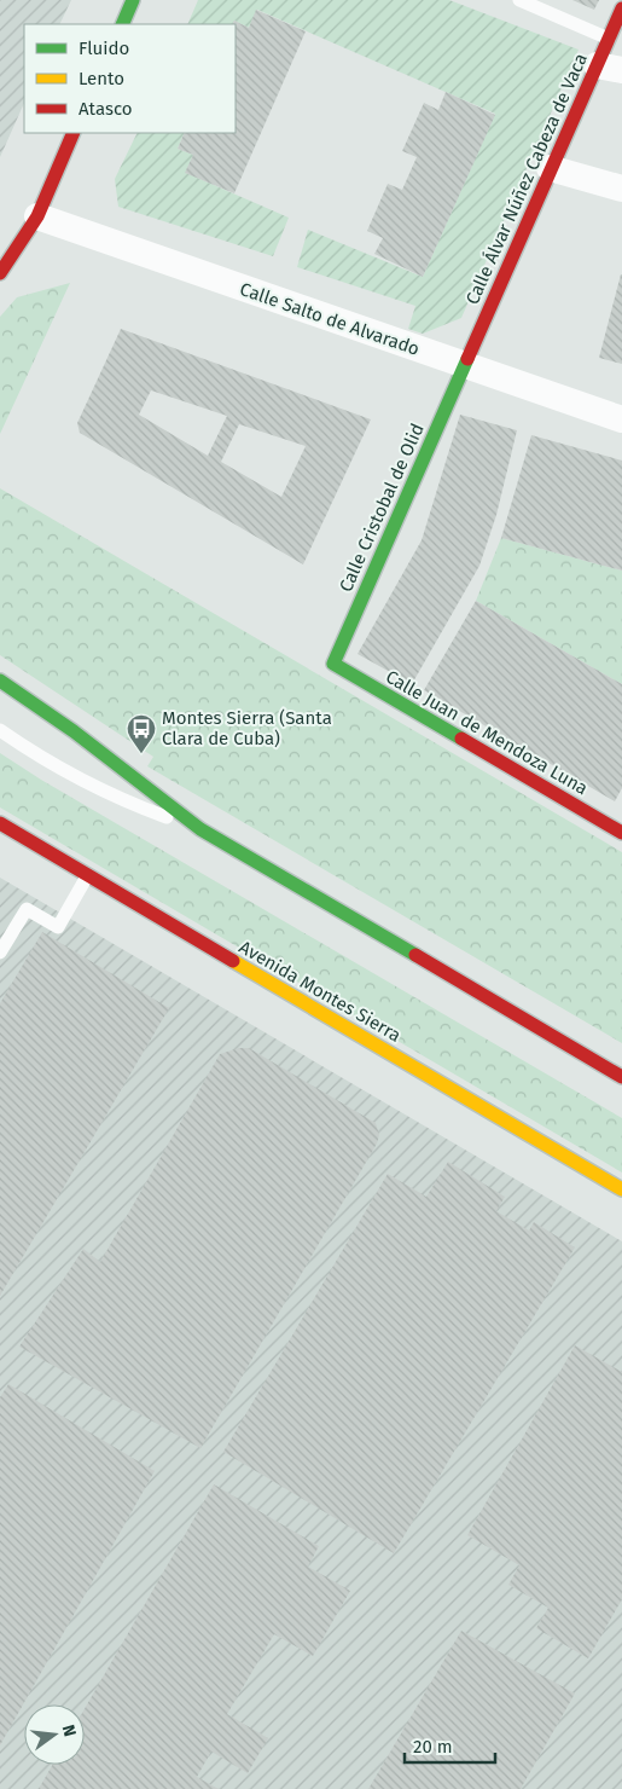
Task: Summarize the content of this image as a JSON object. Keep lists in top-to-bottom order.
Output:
{
  "streets": {
    "main road": [
      "Calle Álvar Núñez Cabeza de Vaca",
      "Calle Cristobal de Olid",
      "Calle Juan de Mendoza Luna",
      "Avenida Montes Sierra"
    ],
    "street": ["Calle Salto de Alvarado"]
  },
  "crossings": [
    ["Calle Álvar Núñez Cabeza de Vaca", "Calle Salto de Alvarado"],
    ["Calle Álvar Núñez Cabeza de Vaca", "Calle Cristobal de Olid"],
    ["Calle Salto de Alvarado", "Calle Cristobal de Olid"],
    ["Calle Cristobal de Olid", "Calle Juan de Mendoza Luna"]
  ],
  "places": {
    "bus stop": ["Montes Sierra (Santa Clara de Cuba)"]
  },
  "legend": ["Fluido", "Lento", "Atasco"],
  "scale_bar": "20 m",
  "north": "right"
}
